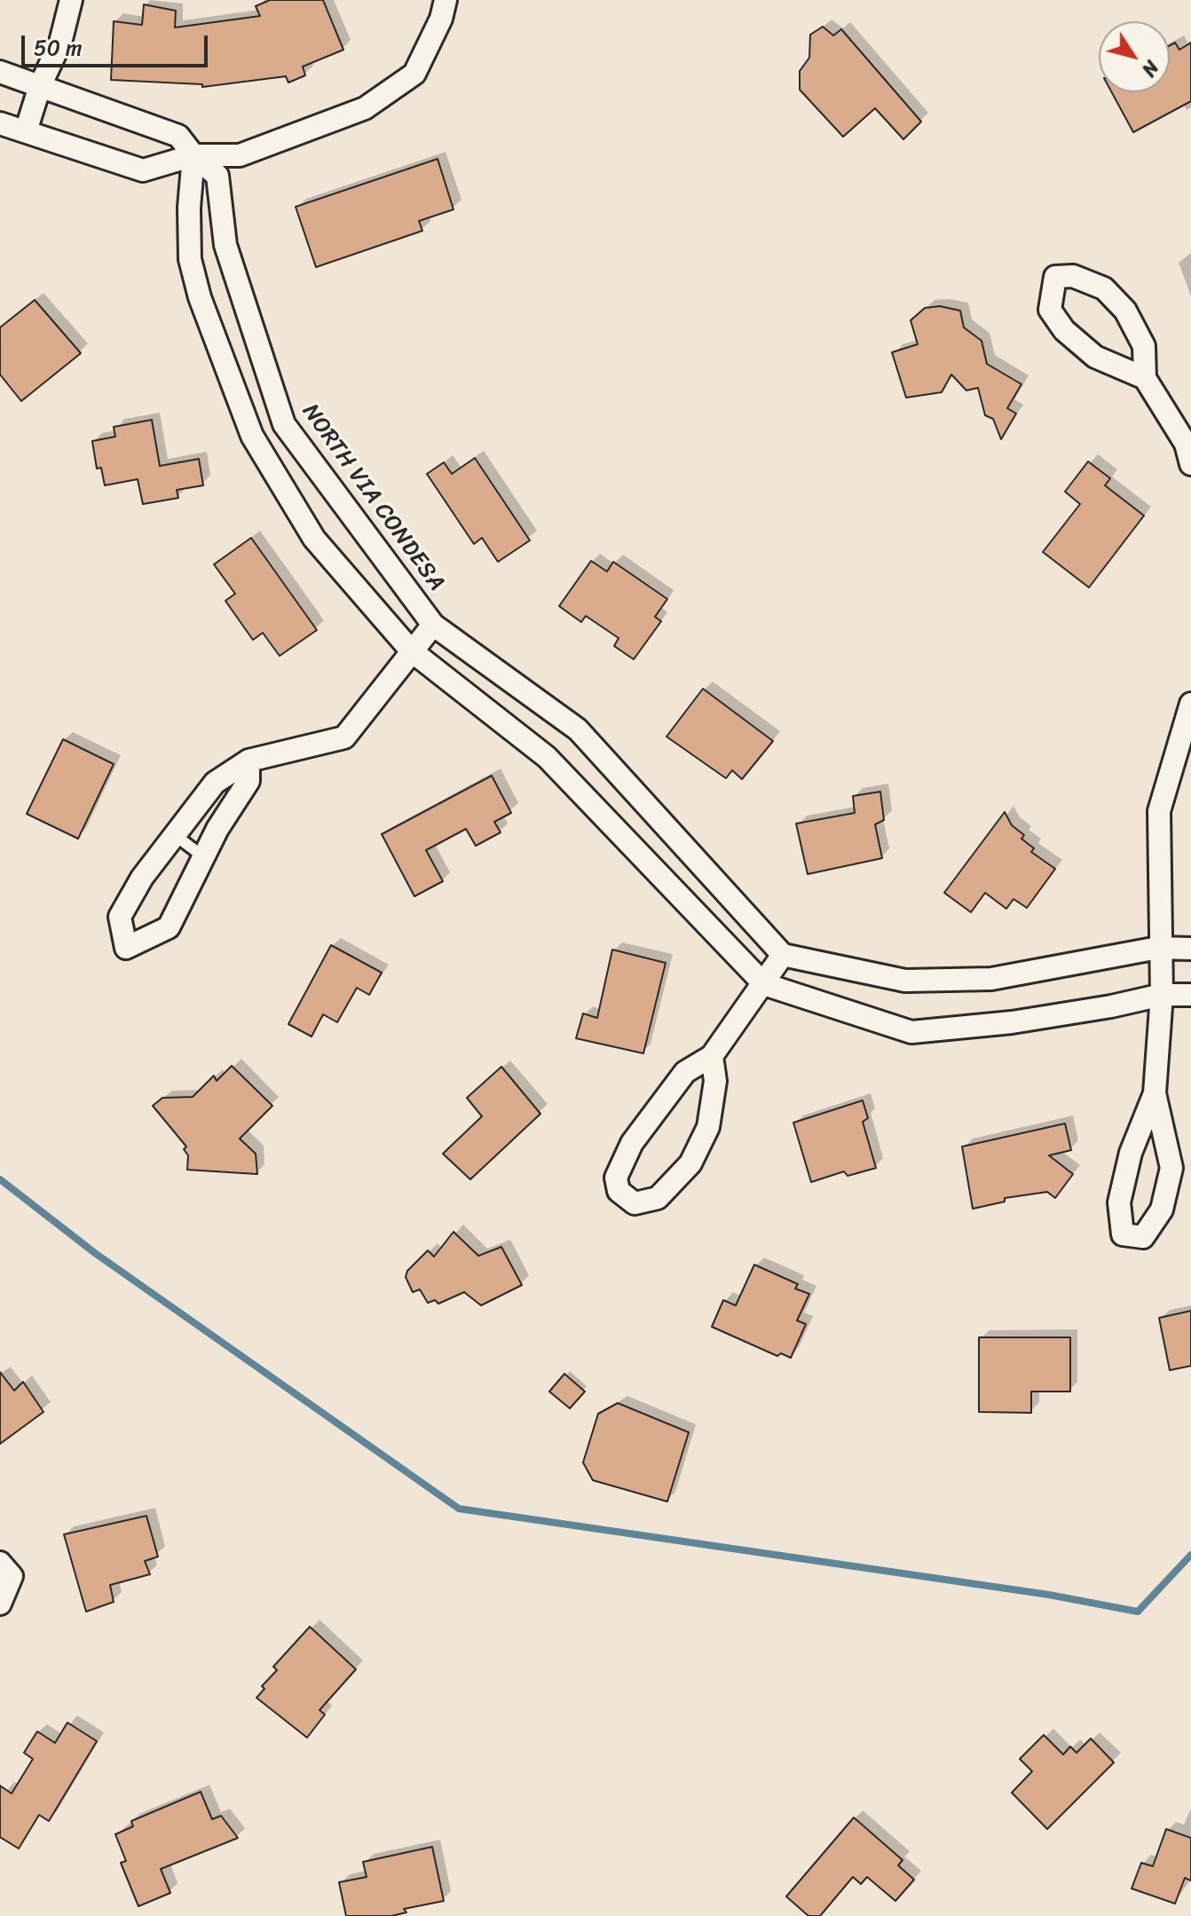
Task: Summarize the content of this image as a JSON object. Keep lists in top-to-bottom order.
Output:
{
  "streets": {
    "street": ["NORTH VIA CONDESA"]
  },
  "scale_bar": "50 m",
  "north": "bottom right"
}
